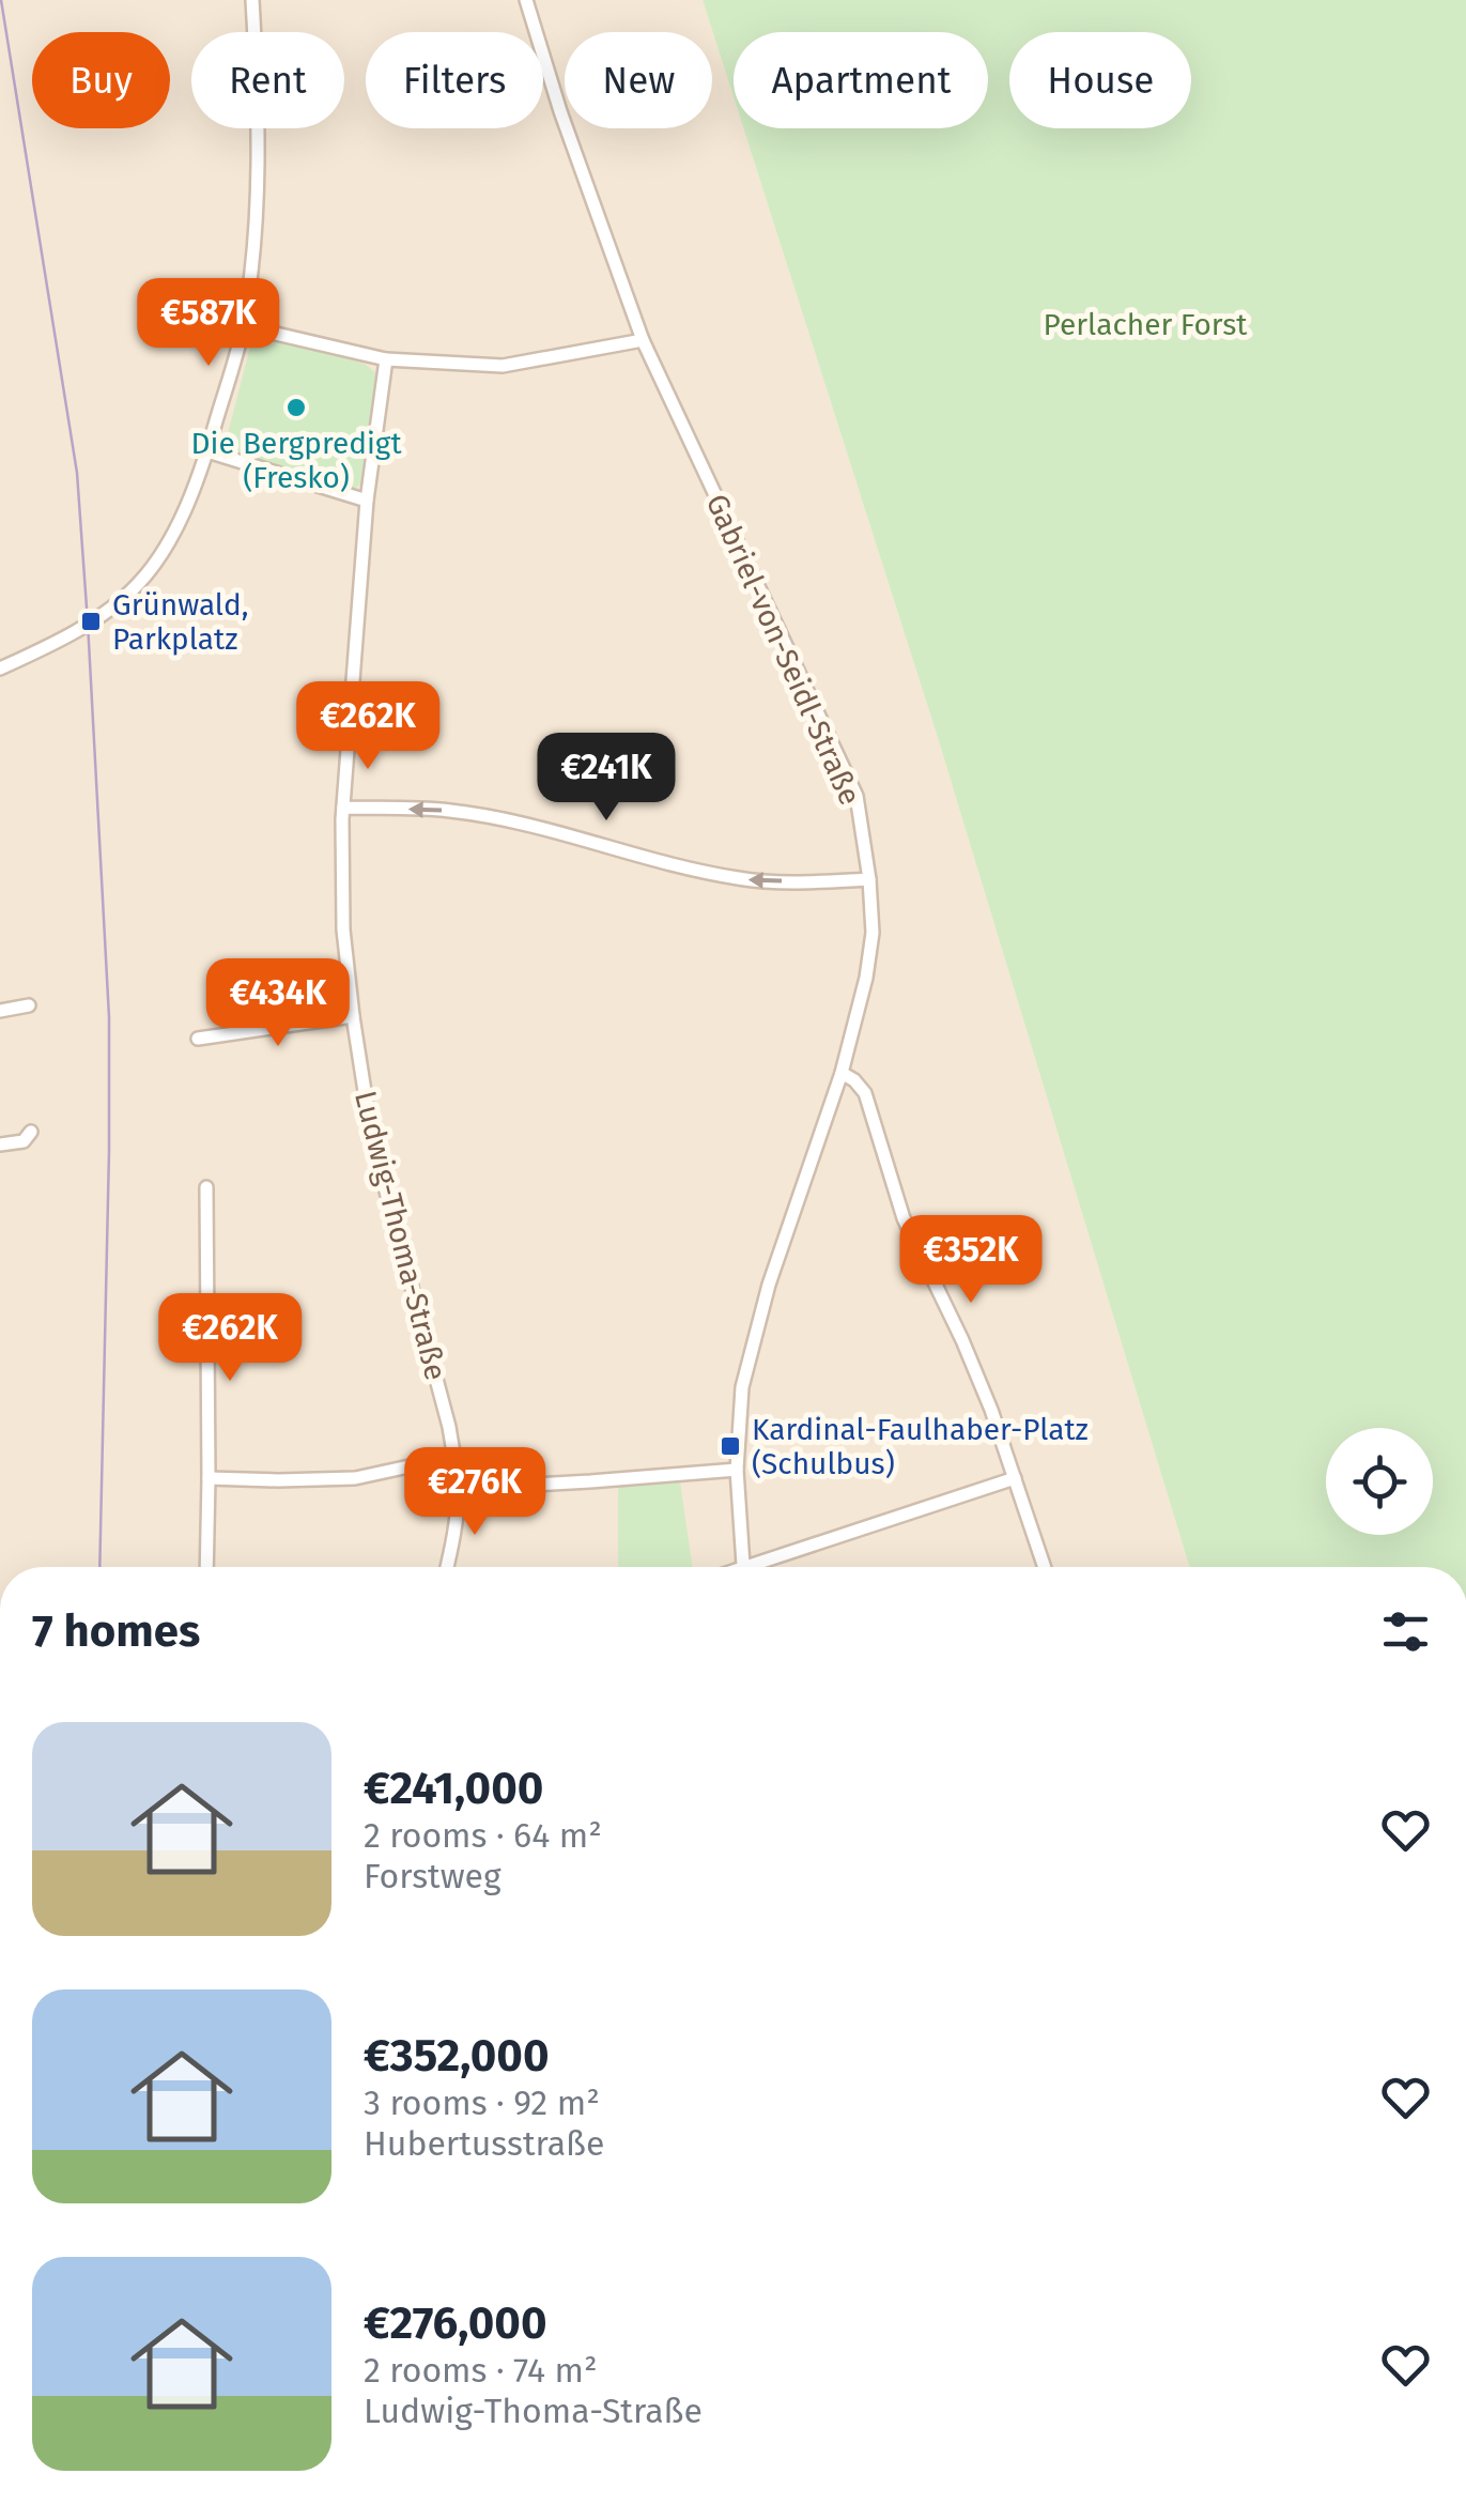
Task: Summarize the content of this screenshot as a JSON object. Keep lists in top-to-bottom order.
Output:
{
  "streets": {
    "street": ["Gabriel-von-Seidl-Straße", "Ludwig-Thoma-Straße"]
  },
  "parks": ["Perlacher Forst"],
  "places": {
    "other": ["Die Bergpredigt (Fresko)"],
    "transit": ["Grünwald, Parkplatz", "Kardinal-Faulhaber-Platz (Schulbus)"]
  },
  "page": {
    "chip": [
      "Buy",
      "Rent",
      "Filters",
      "New",
      "Apartment",
      "House"
    ],
    "price": [
      "€587K",
      "€262K",
      "€241K",
      "€434K",
      "€352K",
      "€262K",
      "€276K"
    ],
    "heading": "7 homes",
    "list": [
      {
        "name": "€241,000",
        "note": "2 rooms · 64 m² · Forstweg"
      },
      {
        "name": "€352,000",
        "note": "3 rooms · 92 m² · Hubertusstraße"
      },
      {
        "name": "€276,000",
        "note": "2 rooms · 74 m² · Ludwig-Thoma-Straße"
      }
    ]
  }
}
